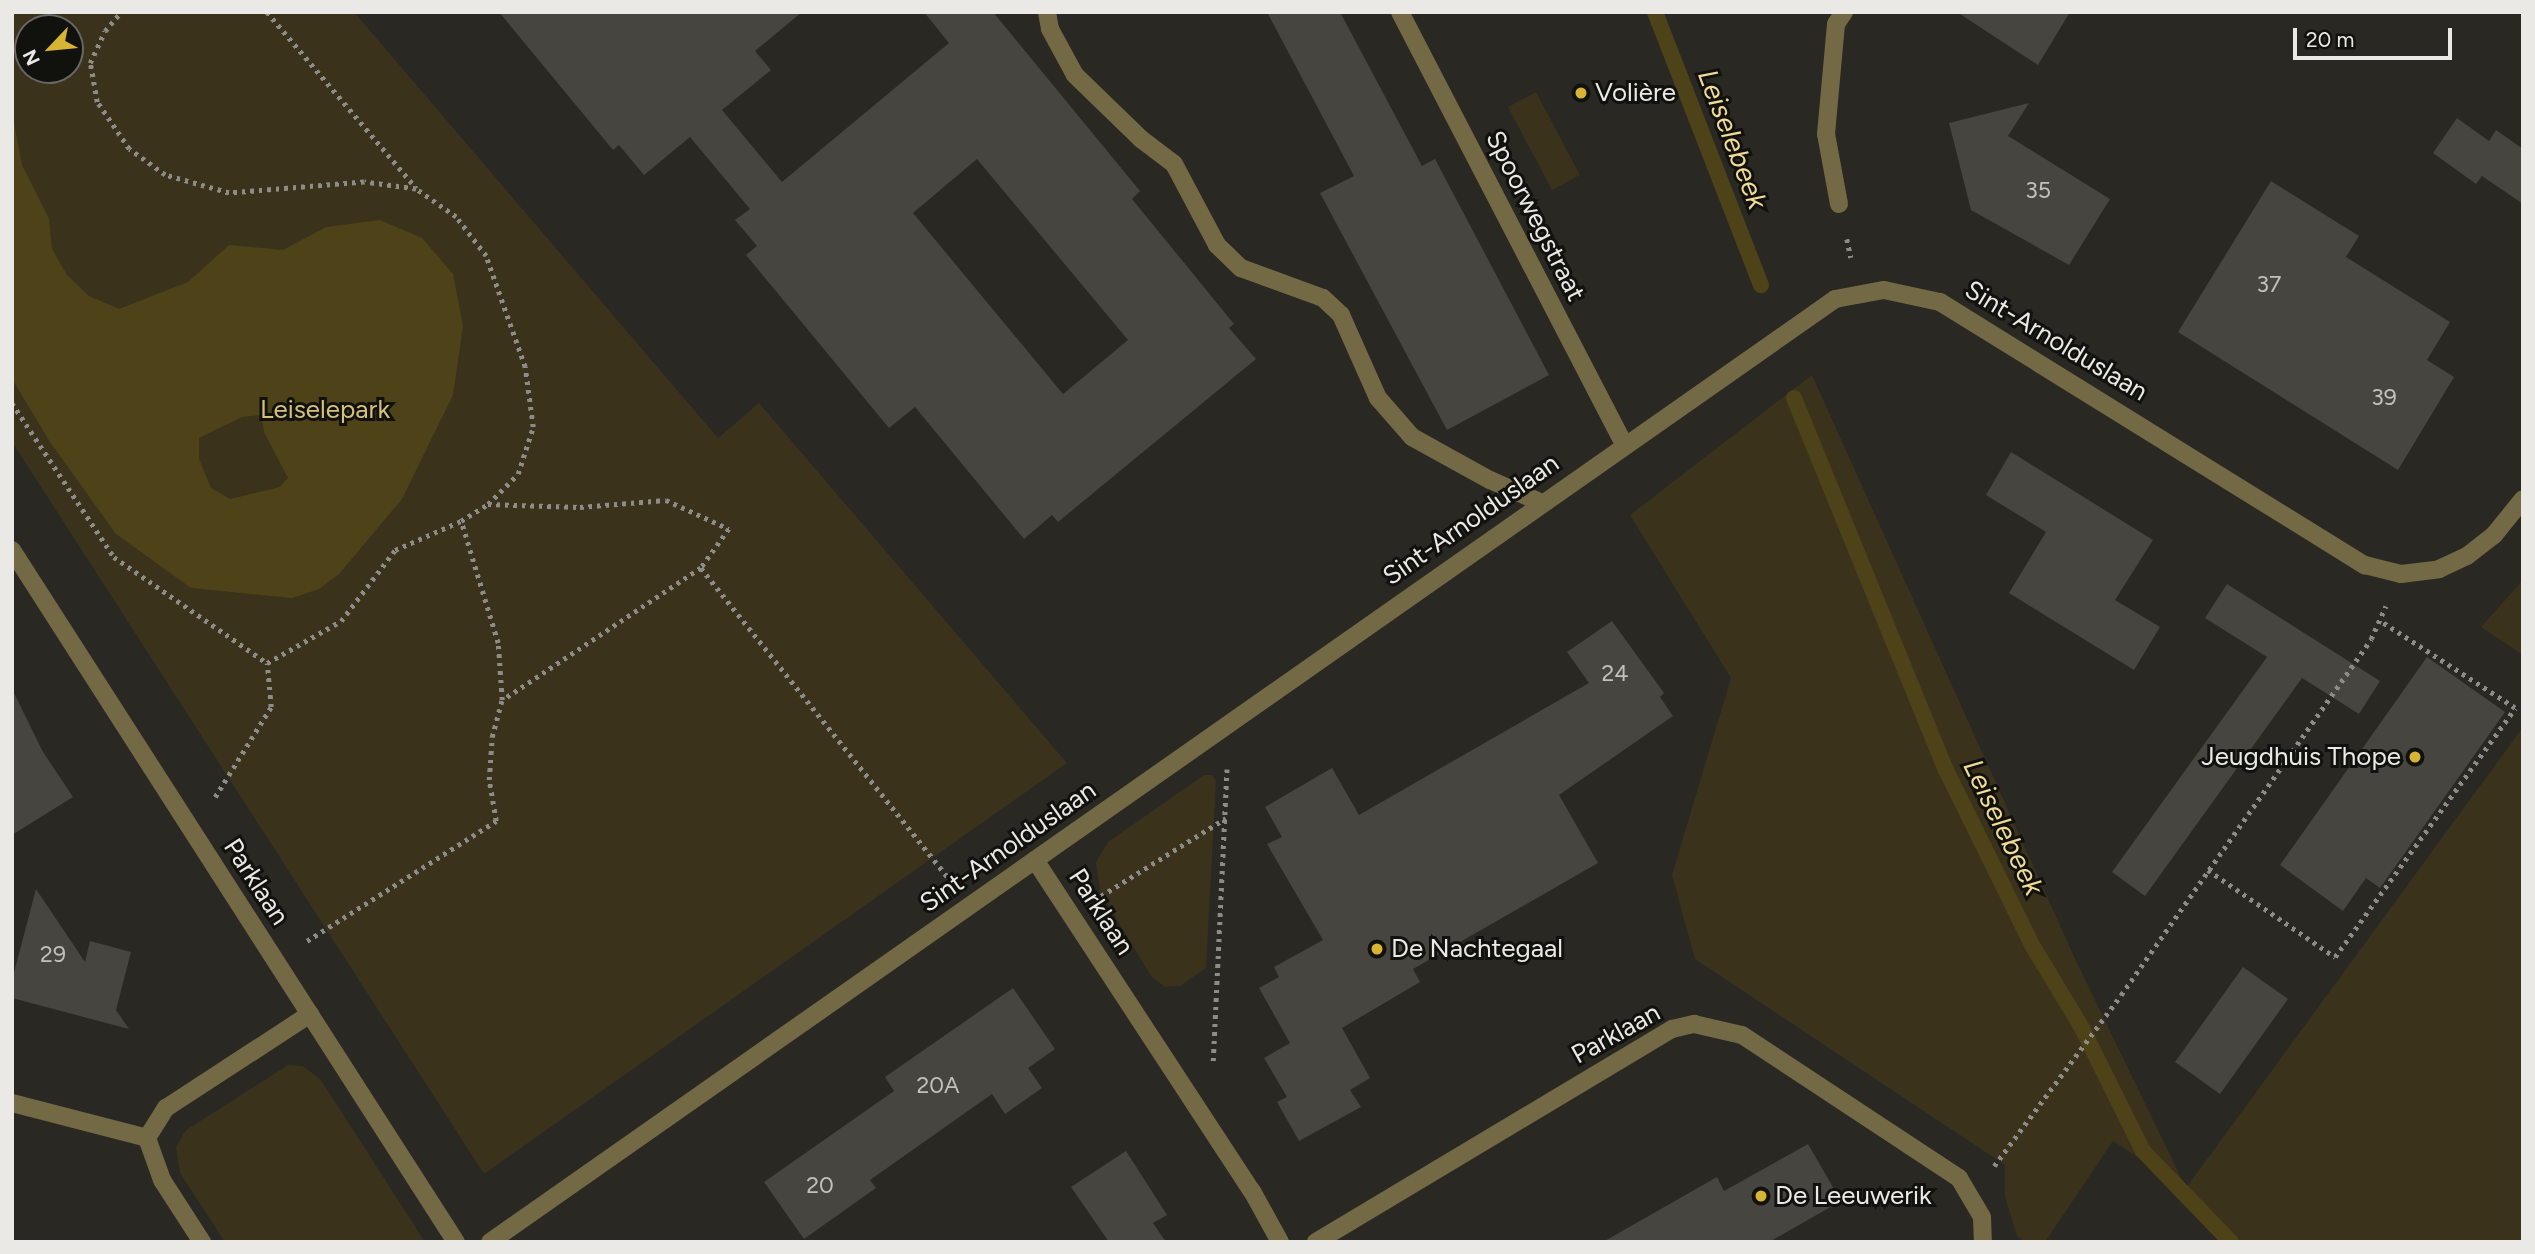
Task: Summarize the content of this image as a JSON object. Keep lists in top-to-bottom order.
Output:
{
  "streets": {
    "street": ["Spoorwegstraat", "Sint-Arnolduslaan", "Parklaan"]
  },
  "crossings": [
    ["Spoorwegstraat", "Sint-Arnolduslaan"],
    ["Sint-Arnolduslaan", "Parklaan"]
  ],
  "water": ["Leiselebeek"],
  "parks": ["Leiselepark"],
  "places": [
    "Volière",
    "Jeugdhuis Thope",
    "De Nachtegaal",
    "De Leeuwerik"
  ],
  "house_numbers": [
    "35",
    "37",
    "39",
    "24",
    "29",
    "20A",
    "20"
  ],
  "scale_bar": "20 m",
  "north": "bottom left"
}
